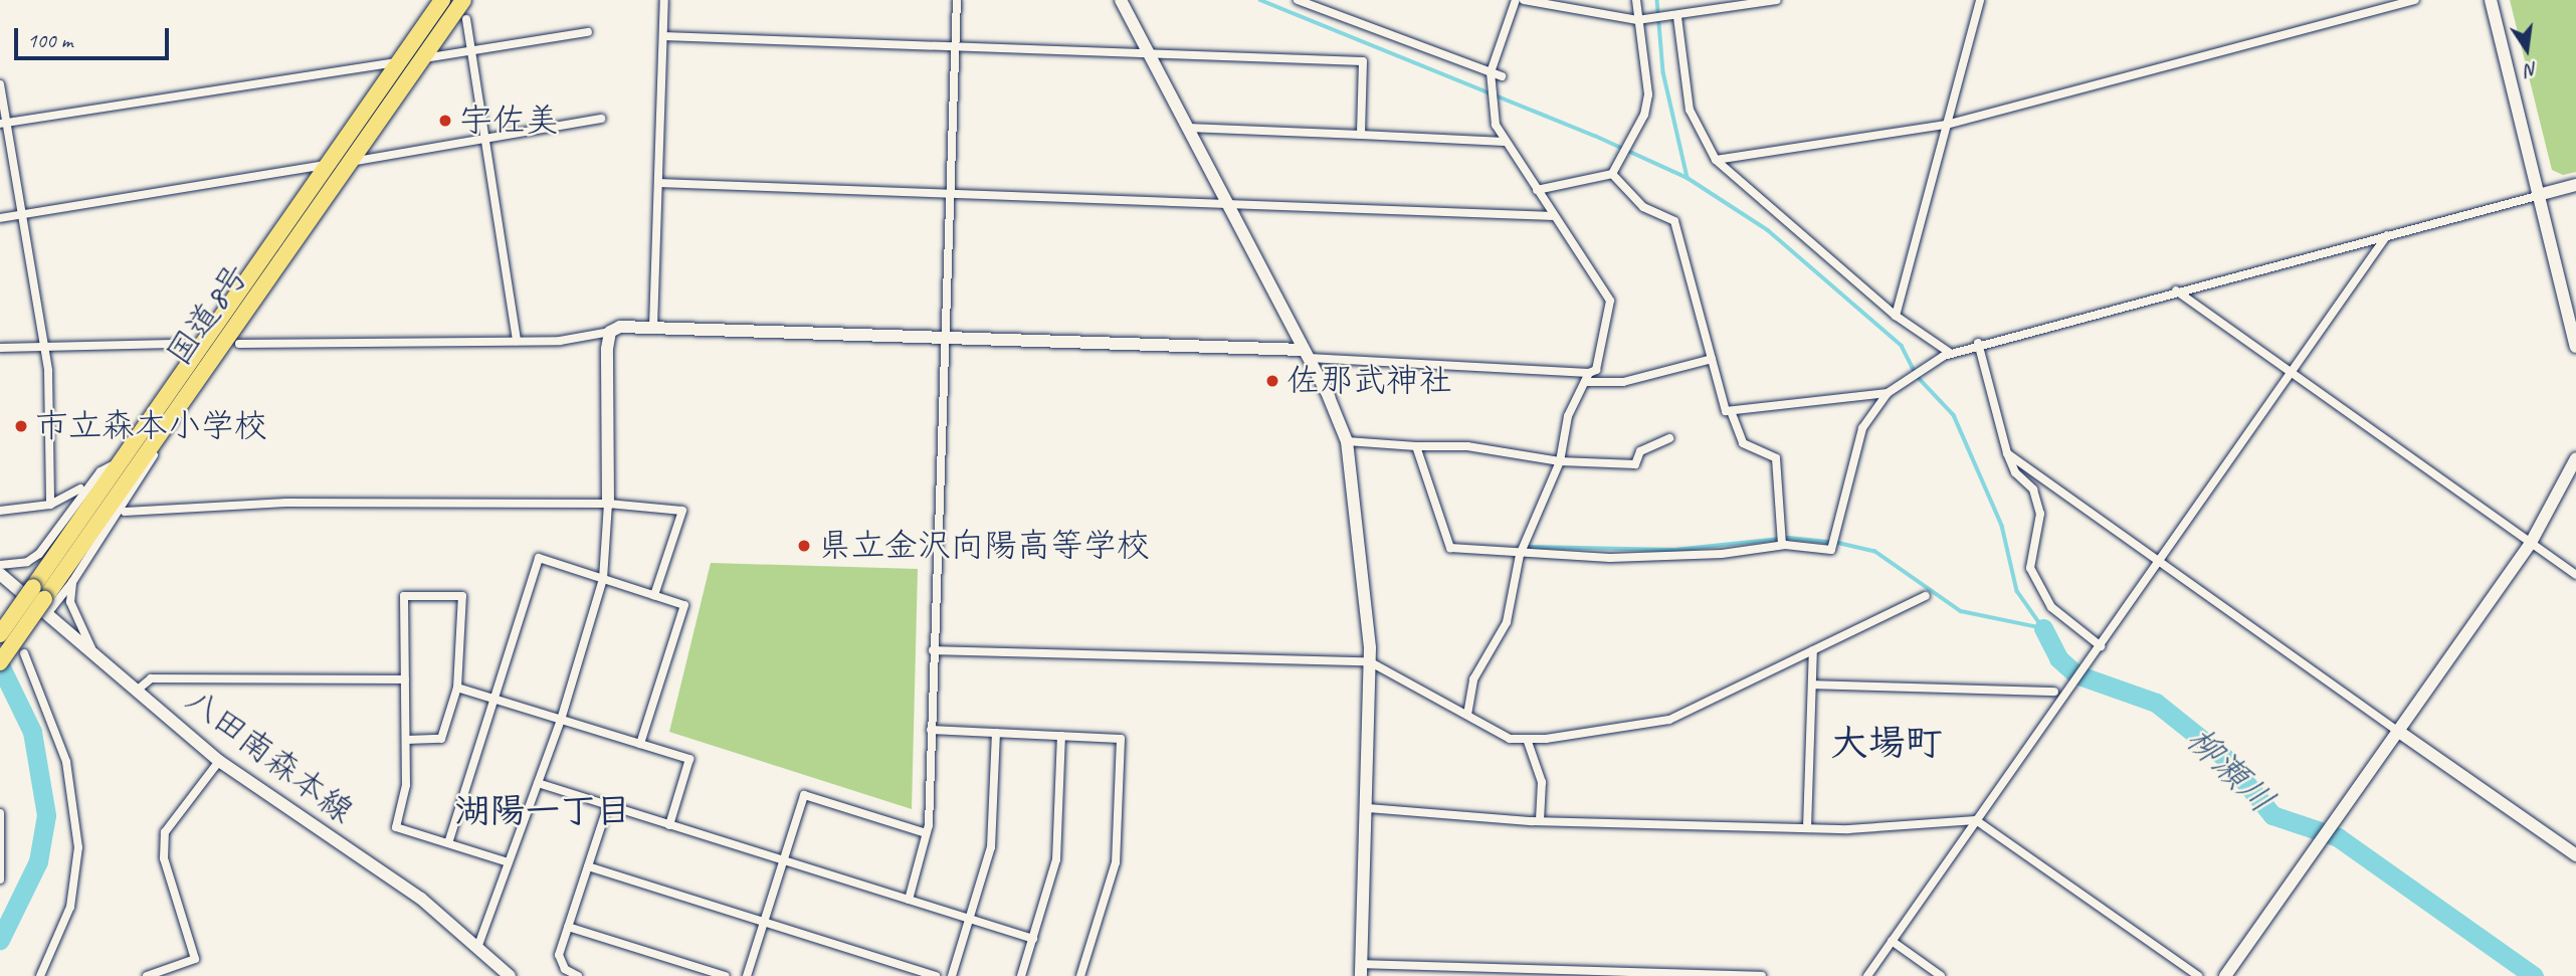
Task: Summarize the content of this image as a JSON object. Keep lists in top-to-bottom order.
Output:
{
  "streets": {
    "highway": ["国道8号"],
    "street": ["八田南森本線"]
  },
  "districts": ["大場町", "湖陽一丁目"],
  "water": ["柳瀬川"],
  "places": [
    "宇佐美",
    "佐那武神社",
    "市立森本小学校",
    "県立金沢向陽高等学校"
  ],
  "scale_bar": "100 m",
  "north": "bottom"
}
